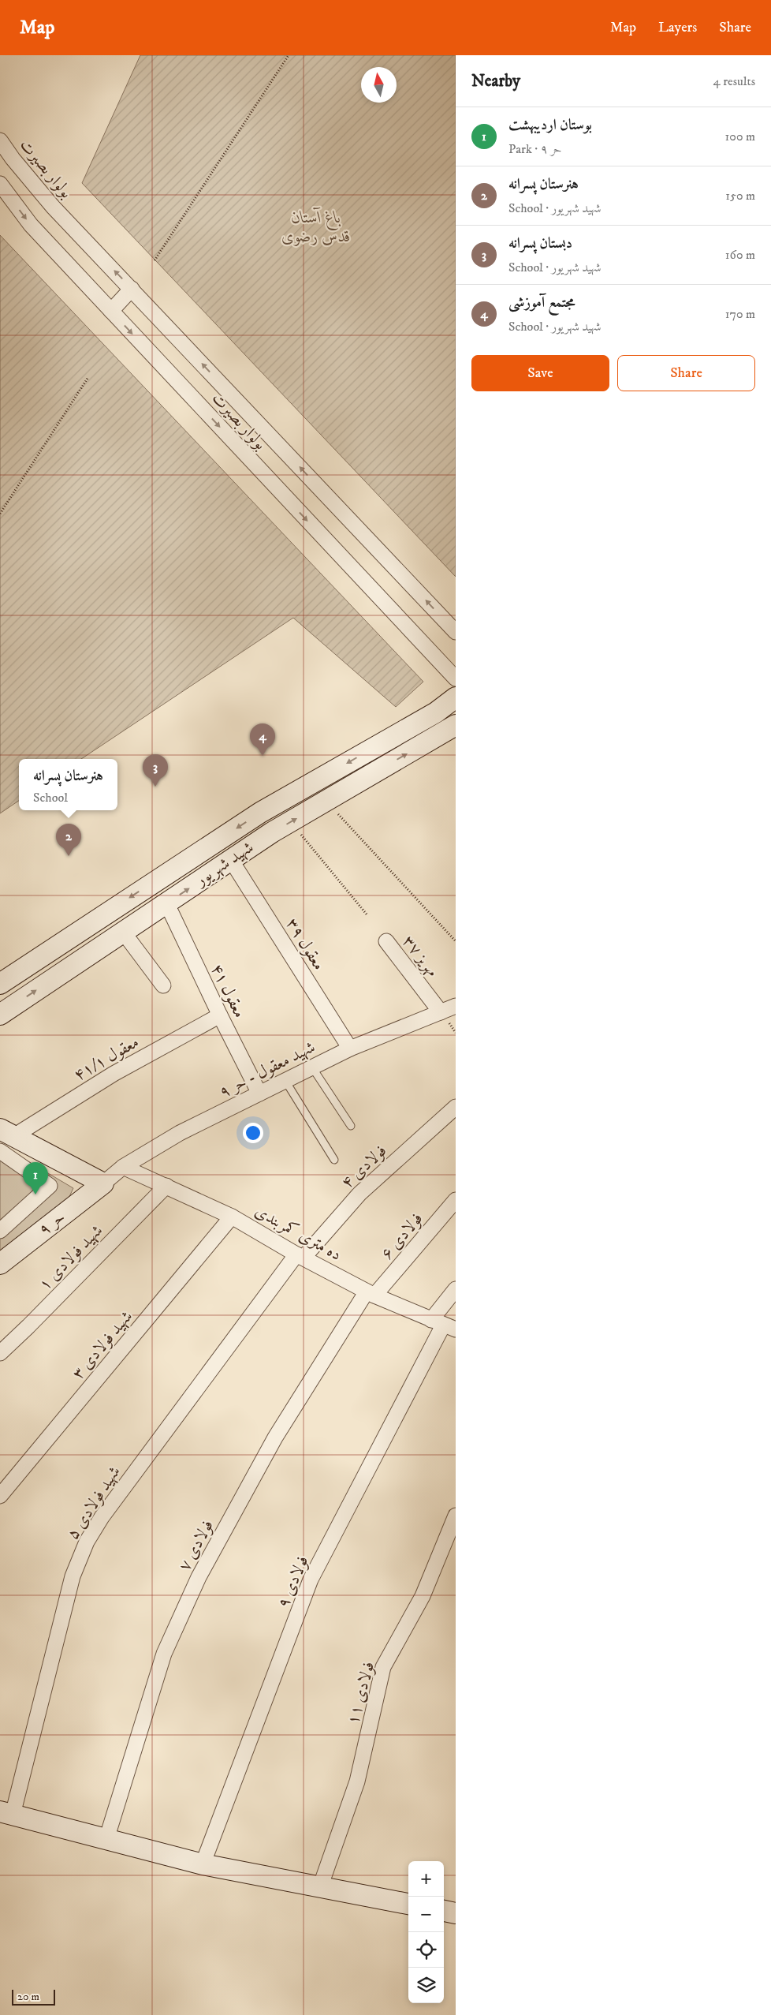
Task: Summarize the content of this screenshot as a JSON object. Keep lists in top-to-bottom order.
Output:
{
  "streets": {
    "street": [
      "بولوار بصیرت",
      "شهید شهریور",
      "معقول ۳۹",
      "مهریز ۳۷",
      "معقول ۴۱",
      "معقول ۴۱/۱",
      "شهید معقول - حر ۹",
      "فولادی ۴",
      "حر ۹",
      "ده متری کمربندی",
      "فولادی ۶",
      "شهید فولادی ۱",
      "شهید فولادی ۳",
      "شهید فولادی ۵",
      "فولادی ۷",
      "فولادی ۹",
      "فولادی ۱۱"
    ]
  },
  "crossings": [
    ["شهید شهریور", "معقول ۳۹"],
    ["شهید شهریور", "معقول ۴۱"],
    ["معقول ۳۹", "شهید معقول - حر ۹"],
    ["مهریز ۳۷", "شهید معقول - حر ۹"],
    ["معقول ۴۱", "معقول ۴۱/۱"],
    ["معقول ۴۱", "شهید معقول - حر ۹"],
    ["شهید معقول - حر ۹", "حر ۹"],
    ["شهید معقول - حر ۹", "ده متری کمربندی"],
    ["فولادی ۴", "ده متری کمربندی"],
    ["فولادی ۴", "شهید فولادی ۵"],
    ["ده متری کمربندی", "فولادی ۶"],
    ["ده متری کمربندی", "شهید فولادی ۱"],
    ["ده متری کمربندی", "شهید فولادی ۳"],
    ["ده متری کمربندی", "شهید فولادی ۵"],
    ["ده متری کمربندی", "فولادی ۷"],
    ["ده متری کمربندی", "فولادی ۹"],
    ["فولادی ۶", "فولادی ۷"]
  ],
  "parks": ["باغ آستان قدس رضوی"],
  "scale_bar": "20 m",
  "north": "top",
  "page": {
    "header": "Map",
    "nav": ["Map", "Layers", "Share"],
    "heading": ["Nearby", "4 results"],
    "list": [
      {
        "mark": "1",
        "name": "بوستان اردیبهشت",
        "note": "Park · حر ۹",
        "value": "100 m"
      },
      {
        "mark": "2",
        "name": "هنرستان پسرانه",
        "note": "School · شهید شهریور",
        "value": "150 m"
      },
      {
        "mark": "3",
        "name": "دبستان پسرانه",
        "note": "School · شهید شهریور",
        "value": "160 m"
      },
      {
        "mark": "4",
        "name": "مجتمع آموزشی",
        "note": "School · شهید شهریور",
        "value": "170 m"
      }
    ],
    "buttons": ["Save", "Share"],
    "pins": [
      "4",
      "3",
      "2",
      "1"
    ],
    "popup": ["هنرستان پسرانه", "School"],
    "map_buttons": ["+", "−"],
    "scale": "20 m"
  }
}
